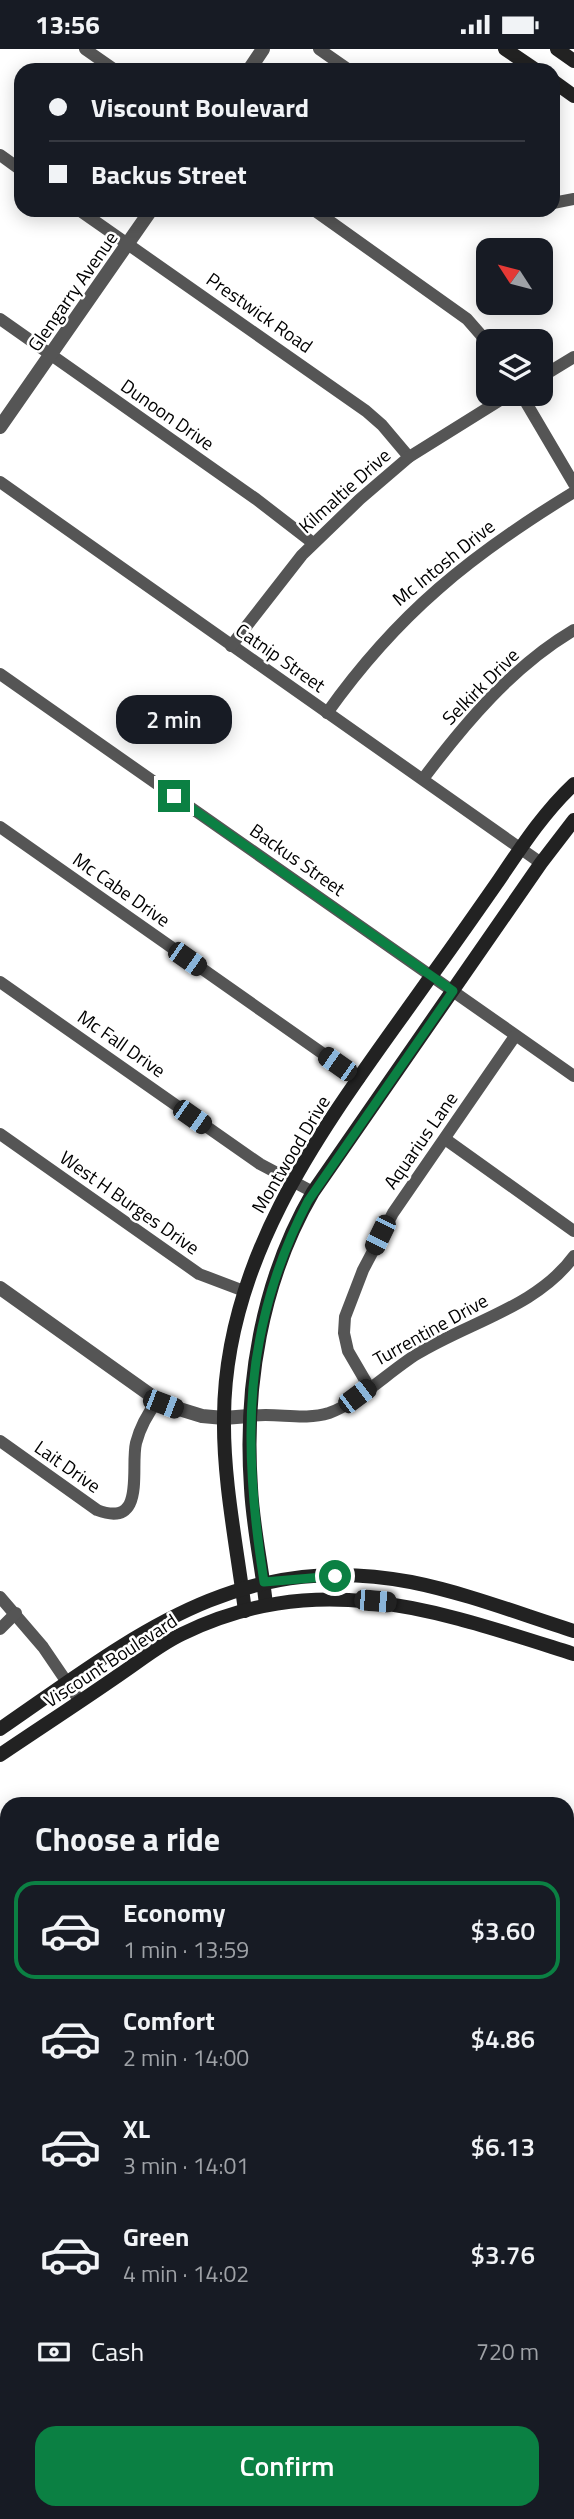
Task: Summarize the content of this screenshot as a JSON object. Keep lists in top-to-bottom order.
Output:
{
  "streets": {
    "main road": ["Montwood Drive", "Viscount Boulevard"],
    "street": [
      "Glengarry Avenue",
      "Prestwick Road",
      "Dunoon Drive",
      "Kilmaltie Drive",
      "Mc Intosh Drive",
      "Catnip Street",
      "Selkirk Drive",
      "Backus Street",
      "Mc Cabe Drive",
      "Mc Fall Drive",
      "Aquarius Lane",
      "West H Burges Drive",
      "Turrentine Drive",
      "Lait Drive"
    ]
  },
  "crossings": [
    ["Glengarry Avenue", "Prestwick Road"],
    ["Glengarry Avenue", "Dunoon Drive"],
    ["Prestwick Road", "Kilmaltie Drive"],
    ["Dunoon Drive", "Kilmaltie Drive"],
    ["Kilmaltie Drive", "Catnip Street"],
    ["Mc Intosh Drive", "Catnip Street"],
    ["Catnip Street", "Selkirk Drive"],
    ["Catnip Street", "Montwood Drive"],
    ["Backus Street", "Aquarius Lane"],
    ["Backus Street", "Montwood Drive"],
    ["Mc Cabe Drive", "Montwood Drive"],
    ["Mc Fall Drive", "Montwood Drive"],
    ["Aquarius Lane", "Turrentine Drive"],
    ["Montwood Drive", "West H Burges Drive"],
    ["Montwood Drive", "Turrentine Drive"],
    ["Montwood Drive", "Viscount Boulevard"],
    ["Turrentine Drive", "Lait Drive"]
  ],
  "north": "top left",
  "page": {
    "status": "13:56",
    "banner": ["Viscount Boulevard", "Backus Street"],
    "bubble": "2 min",
    "heading": "Choose a ride",
    "list": [
      {
        "name": "Economy",
        "note": "1 min · 13:59",
        "value": "$3.60"
      },
      {
        "name": "Comfort",
        "note": "2 min · 14:00",
        "value": "$4.86"
      },
      {
        "name": "XL",
        "note": "3 min · 14:01",
        "value": "$6.13"
      },
      {
        "name": "Green",
        "note": "4 min · 14:02",
        "value": "$3.76"
      }
    ],
    "pay": ["Cash", "720 m"],
    "buttons": "Confirm"
  }
}
